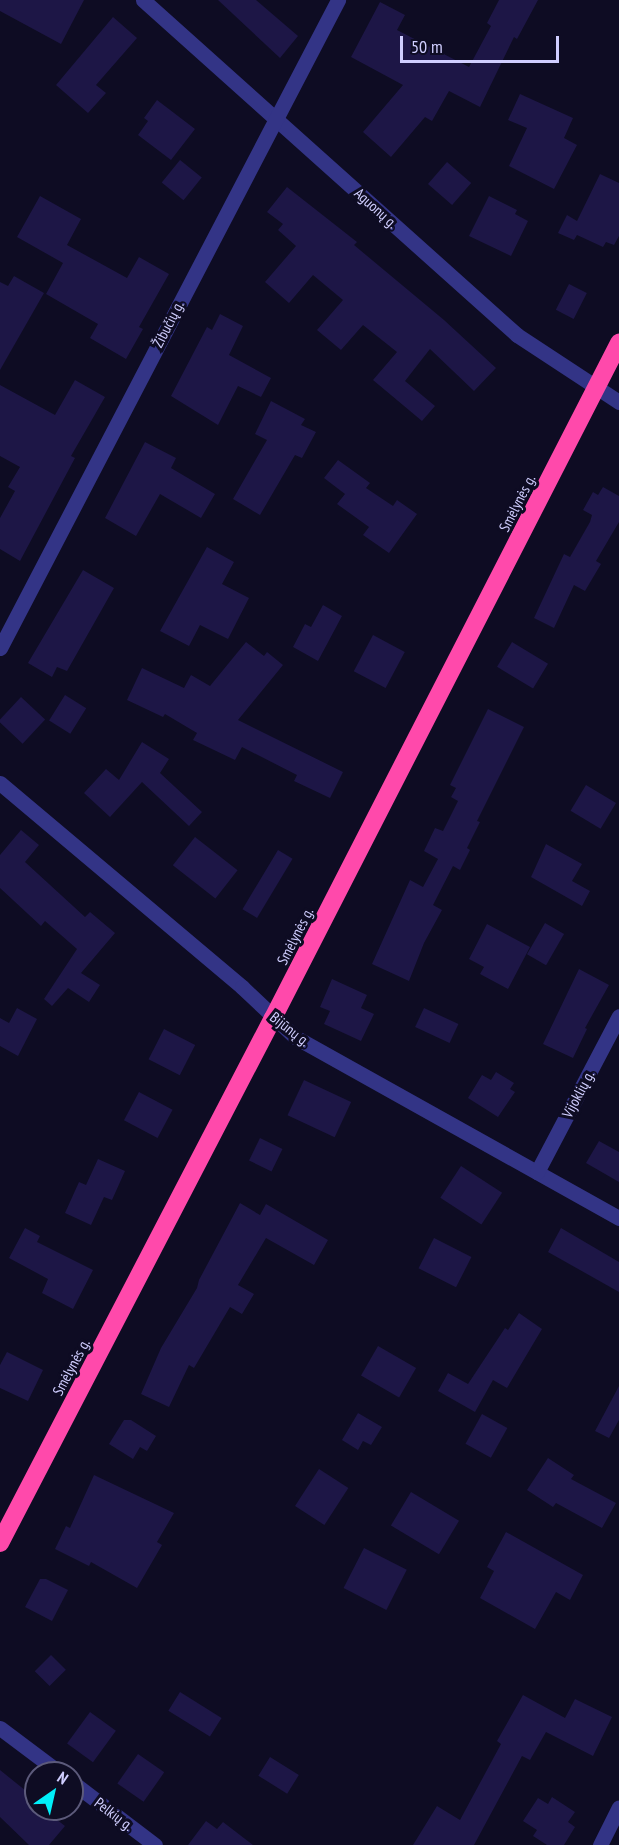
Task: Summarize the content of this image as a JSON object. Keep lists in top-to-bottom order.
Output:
{
  "streets": {
    "highway": ["Smėlynės g."],
    "street": [
      "Aguonų g.",
      "Žibučių g.",
      "Bijūnų g.",
      "Vijoklių g.",
      "Pelkių g."
    ]
  },
  "crossings": [
    ["Aguonų g.", "Žibučių g."],
    ["Aguonų g.", "Smėlynės g."],
    ["Smėlynės g.", "Bijūnų g."],
    ["Bijūnų g.", "Vijoklių g."]
  ],
  "scale_bar": "50 m",
  "north": "top right"
}
